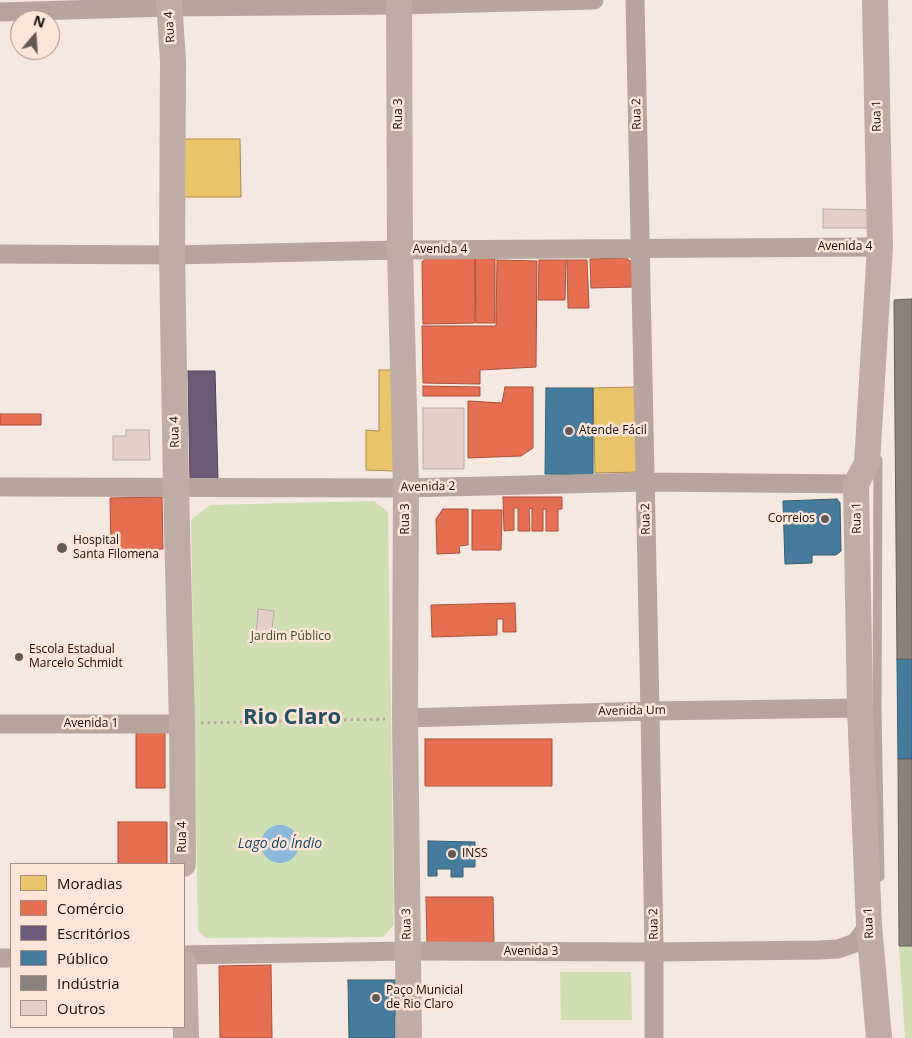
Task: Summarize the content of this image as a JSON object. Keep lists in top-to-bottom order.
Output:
{
  "streets": {
    "main road": ["Rua 4", "Rua 3", "Rua 1"],
    "street": [
      "Rua 2",
      "Avenida 4",
      "Avenida 2",
      "Avenida Um",
      "Avenida 1",
      "Avenida 3"
    ]
  },
  "crossings": [
    ["Rua 4", "Avenida 4"],
    ["Rua 4", "Avenida 2"],
    ["Rua 4", "Avenida 1"],
    ["Rua 3", "Avenida 4"],
    ["Rua 3", "Avenida 2"],
    ["Rua 3", "Avenida Um"],
    ["Rua 3", "Avenida 3"],
    ["Rua 2", "Avenida 4"],
    ["Rua 2", "Avenida 2"],
    ["Rua 2", "Avenida Um"],
    ["Rua 2", "Avenida 3"],
    ["Rua 1", "Avenida 4"],
    ["Rua 1", "Avenida 2"],
    ["Rua 1", "Avenida Um"],
    ["Rua 1", "Avenida 3"]
  ],
  "districts": ["Rio Claro"],
  "water": ["Lago do Índio"],
  "parks": ["Jardim Público"],
  "places": [
    "Atende Fácil",
    "Correios",
    "Hospital Santa Filomena",
    "Escola Estadual Marcelo Schmidt",
    "INSS",
    "Paço Municial de Rio Claro"
  ],
  "legend": [
    "Moradias",
    "Comércio",
    "Escritórios",
    "Público",
    "Indústria",
    "Outros"
  ],
  "north": "top"
}
